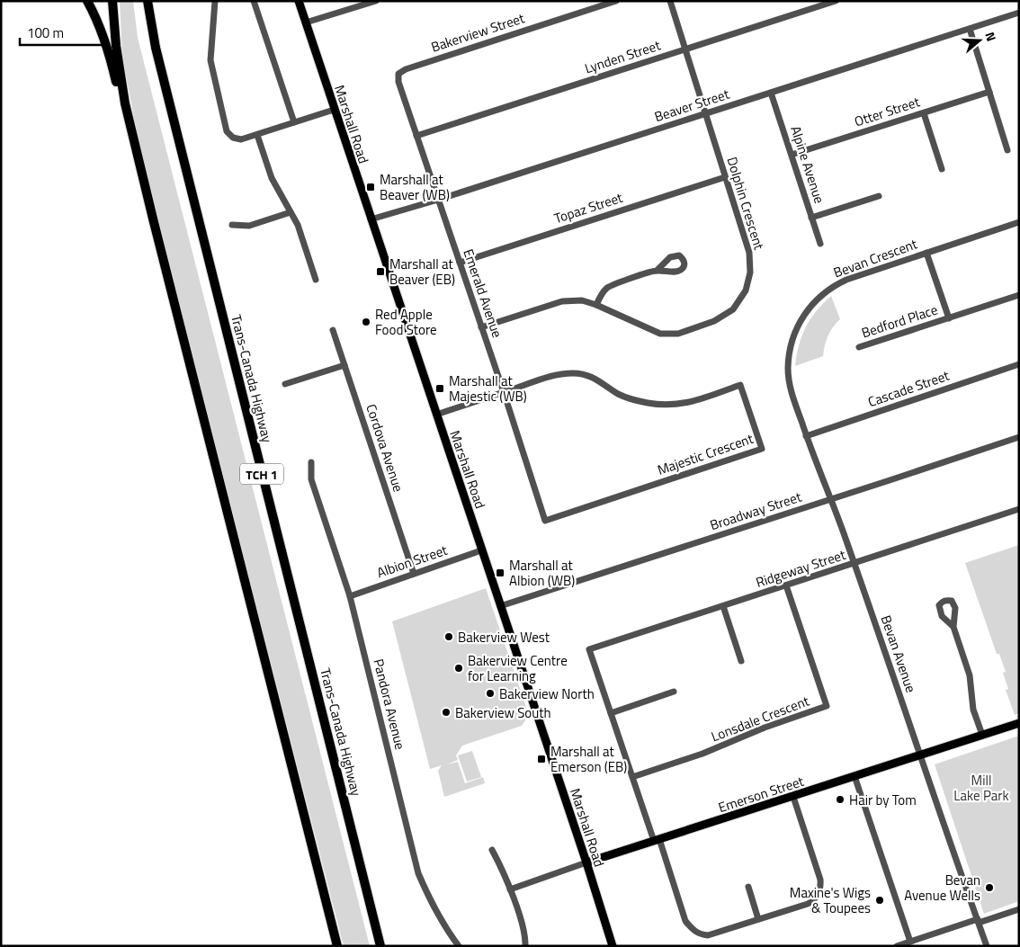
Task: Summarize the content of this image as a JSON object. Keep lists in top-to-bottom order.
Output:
{
  "streets": {
    "highway": ["Trans-Canada Highway", "TCH 1"],
    "main road": ["Marshall Road", "Emerson Street"],
    "street": [
      "Bakerview Street",
      "Lynden Street",
      "Beaver Street",
      "Otter Street",
      "Alpine Avenue",
      "Dolphin Crescent",
      "Topaz Street",
      "Bevan Crescent",
      "Emerald Avenue",
      "Bedford Place",
      "Cascade Street",
      "Cordova Avenue",
      "Majestic Crescent",
      "Broadway Street",
      "Albion Street",
      "Ridgeway Street",
      "Bevan Avenue",
      "Pandora Avenue",
      "Lonsdale Crescent"
    ]
  },
  "crossings": [
    ["Bakerview Street", "Emerald Avenue"],
    ["Lynden Street", "Dolphin Crescent"],
    ["Lynden Street", "Emerald Avenue"],
    ["Beaver Street", "Marshall Road"],
    ["Beaver Street", "Alpine Avenue"],
    ["Beaver Street", "Dolphin Crescent"],
    ["Beaver Street", "Emerald Avenue"],
    ["Otter Street", "Alpine Avenue"],
    ["Marshall Road", "Majestic Crescent"],
    ["Marshall Road", "Broadway Street"],
    ["Marshall Road", "Albion Street"],
    ["Marshall Road", "Emerson Street"],
    ["Dolphin Crescent", "Topaz Street"],
    ["Dolphin Crescent", "Emerald Avenue"],
    ["Topaz Street", "Emerald Avenue"],
    ["Bevan Crescent", "Bedford Place"],
    ["Bevan Crescent", "Bevan Avenue"],
    ["Emerald Avenue", "Majestic Crescent"],
    ["Cascade Street", "Bevan Avenue"],
    ["Cordova Avenue", "Albion Street"],
    ["Broadway Street", "Bevan Avenue"],
    ["Albion Street", "Pandora Avenue"],
    ["Ridgeway Street", "Bevan Avenue"],
    ["Ridgeway Street", "Lonsdale Crescent"],
    ["Bevan Avenue", "Emerson Street"]
  ],
  "parks": ["Mill Lake Park"],
  "places": {
    "transit": [
      "Marshall at Beaver (WB)",
      "Marshall at Beaver (EB)",
      "Marshall at Majestic (WB)",
      "Marshall at Albion (WB)",
      "Marshall at Emerson (EB)"
    ],
    "other": [
      "Red Apple Food Store",
      "Bakerview West",
      "Bakerview Centre for Learning",
      "Bakerview North",
      "Bakerview South",
      "Hair by Tom",
      "Bevan Avenue Wells",
      "Maxine's Wigs & Toupees"
    ]
  },
  "scale_bar": "100 m",
  "north": "right"
}
